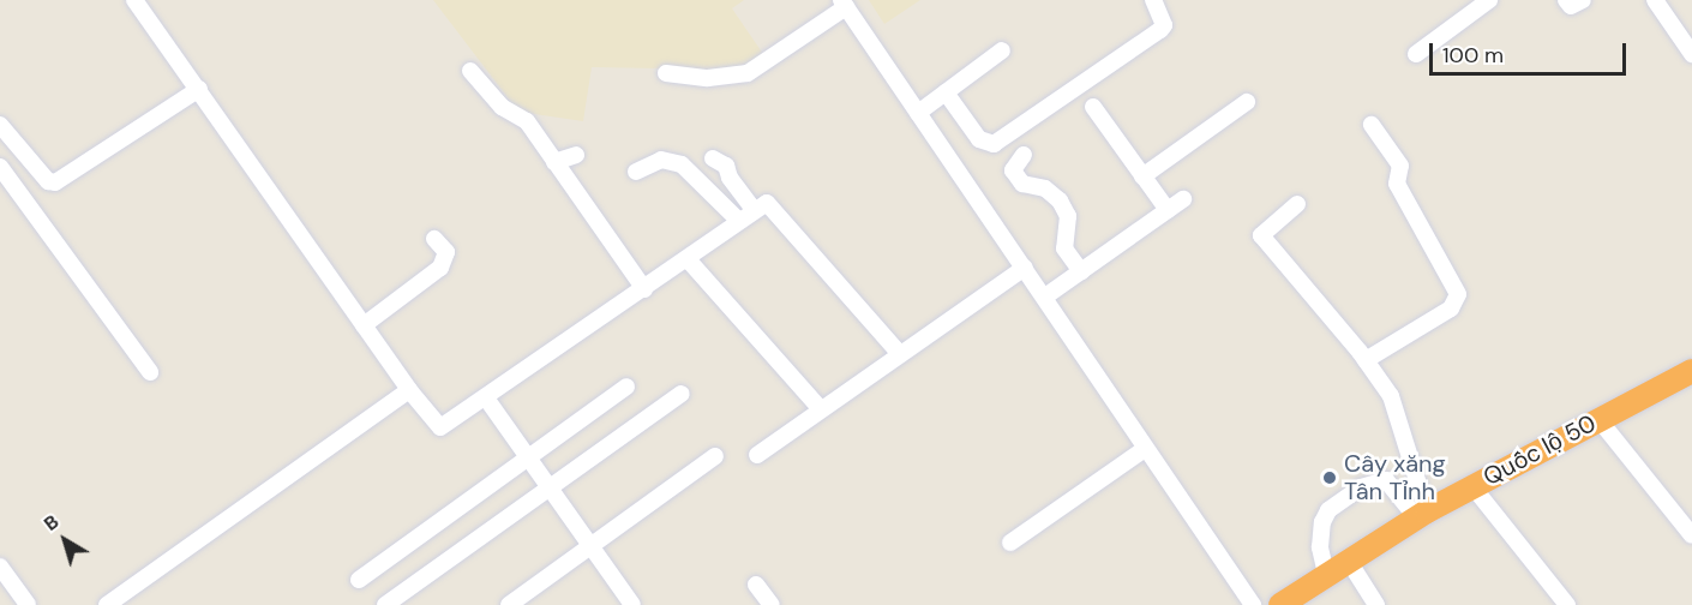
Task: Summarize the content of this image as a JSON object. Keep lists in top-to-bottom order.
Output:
{
  "streets": {
    "highway": ["Quốc lộ 50"]
  },
  "places": ["Cây xăng Tân Tỉnh"],
  "scale_bar": "100 m",
  "north": "top left"
}
